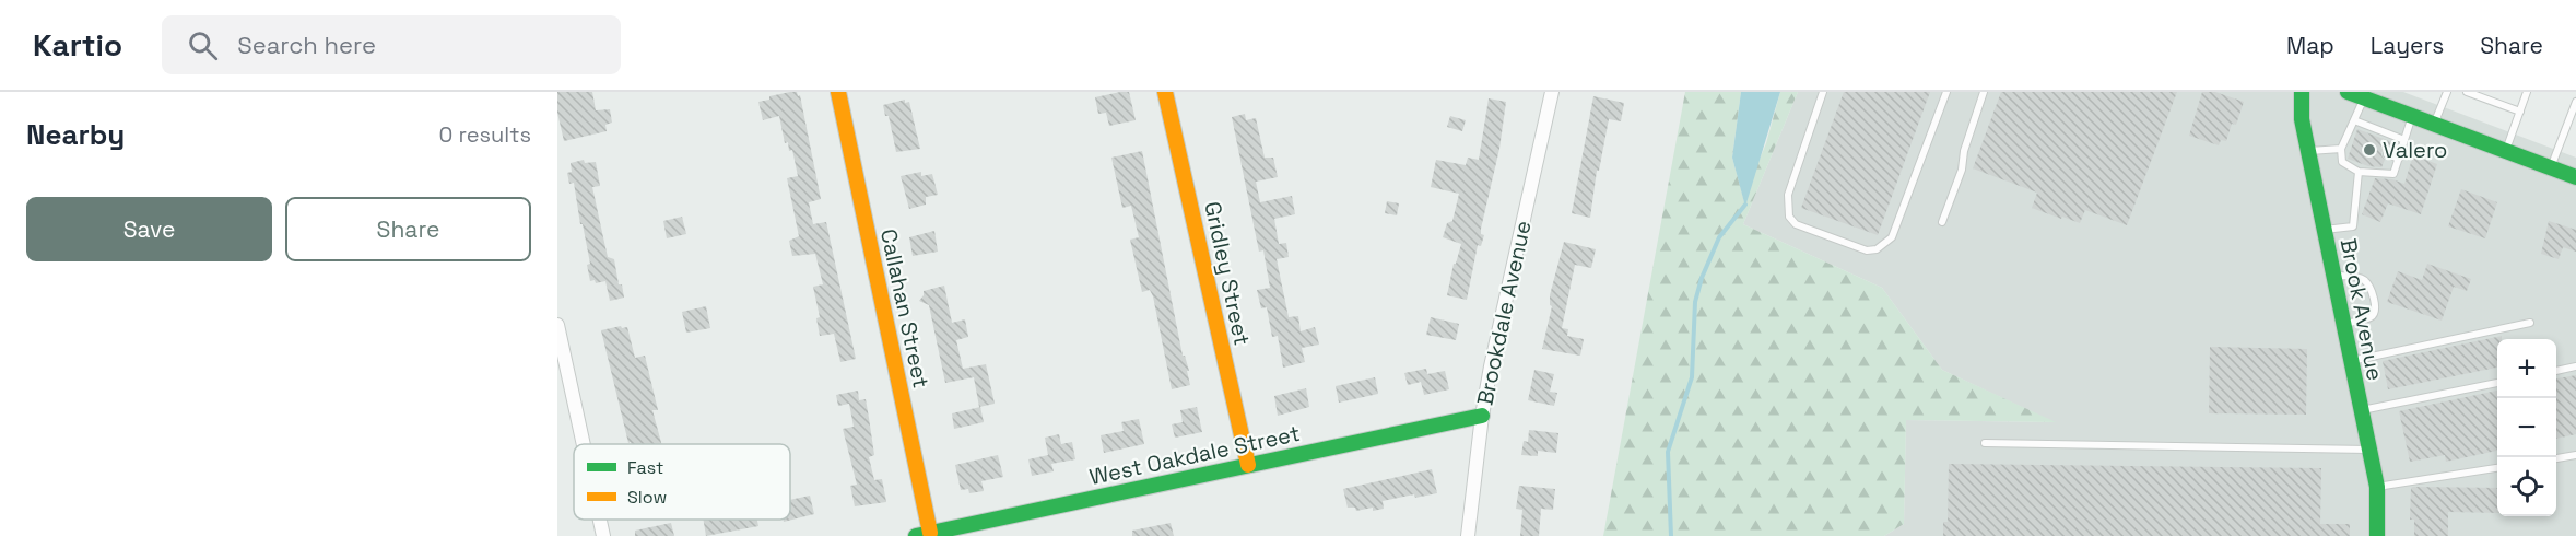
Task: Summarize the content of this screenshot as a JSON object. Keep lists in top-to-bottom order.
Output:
{
  "streets": {
    "street": [
      "Gridley Street",
      "Callahan Street",
      "Brook Avenue",
      "Brookdale Avenue",
      "West Oakdale Street"
    ]
  },
  "crossings": [
    ["Gridley Street", "West Oakdale Street"],
    ["Callahan Street", "West Oakdale Street"],
    ["Brookdale Avenue", "West Oakdale Street"]
  ],
  "places": ["Valero"],
  "legend": ["Fast", "Slow"],
  "page": {
    "header": "Kartio",
    "search": "Search here",
    "nav": ["Map", "Layers", "Share"],
    "heading": ["Nearby", "0 results"],
    "buttons": ["Save", "Share"],
    "map_buttons": ["+", "−"]
  }
}
